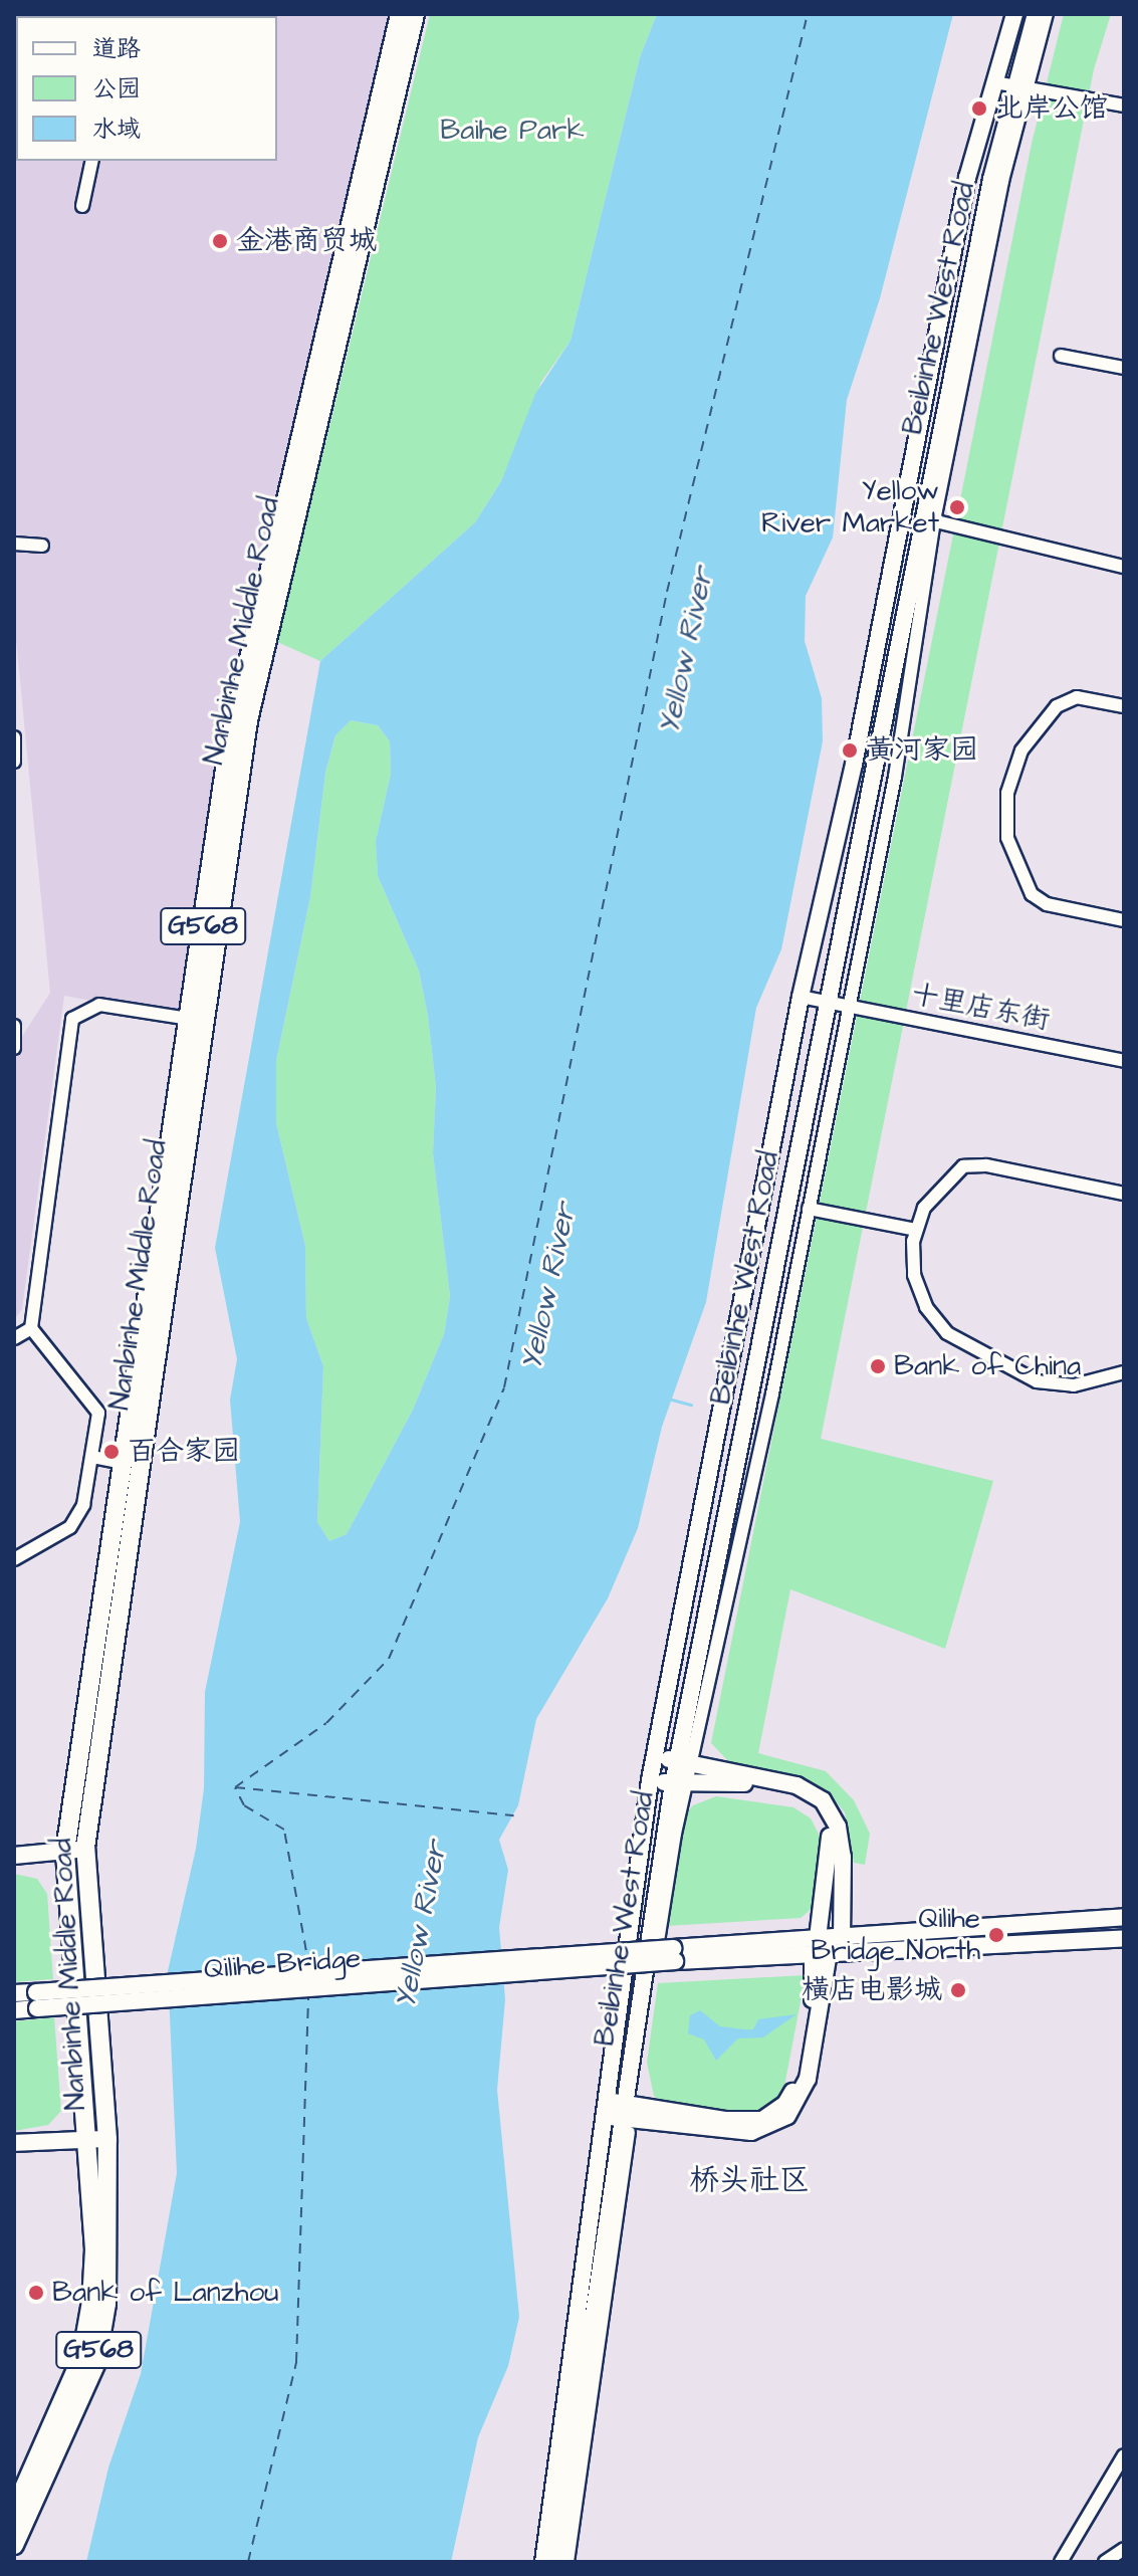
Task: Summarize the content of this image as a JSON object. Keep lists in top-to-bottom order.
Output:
{
  "streets": {
    "highway": ["Nanbinhe Middle Road", "G568"],
    "main road": ["Beibinhe West Road", "Qilihe Bridge"],
    "street": ["十里店东街"]
  },
  "crossings": [
    ["Beibinhe West Road", "十里店东街"]
  ],
  "districts": ["桥头社区"],
  "water": ["Yellow River"],
  "parks": ["Baihe Park"],
  "places": [
    "北岸公馆",
    "金港商贸城",
    "Yellow River Market",
    "黄河家园",
    "Bank of China",
    "百合家园",
    "Qilihe Bridge North",
    "横店电影城",
    "Bank of Lanzhou"
  ],
  "legend": ["道路", "公园", "水域"]
}
